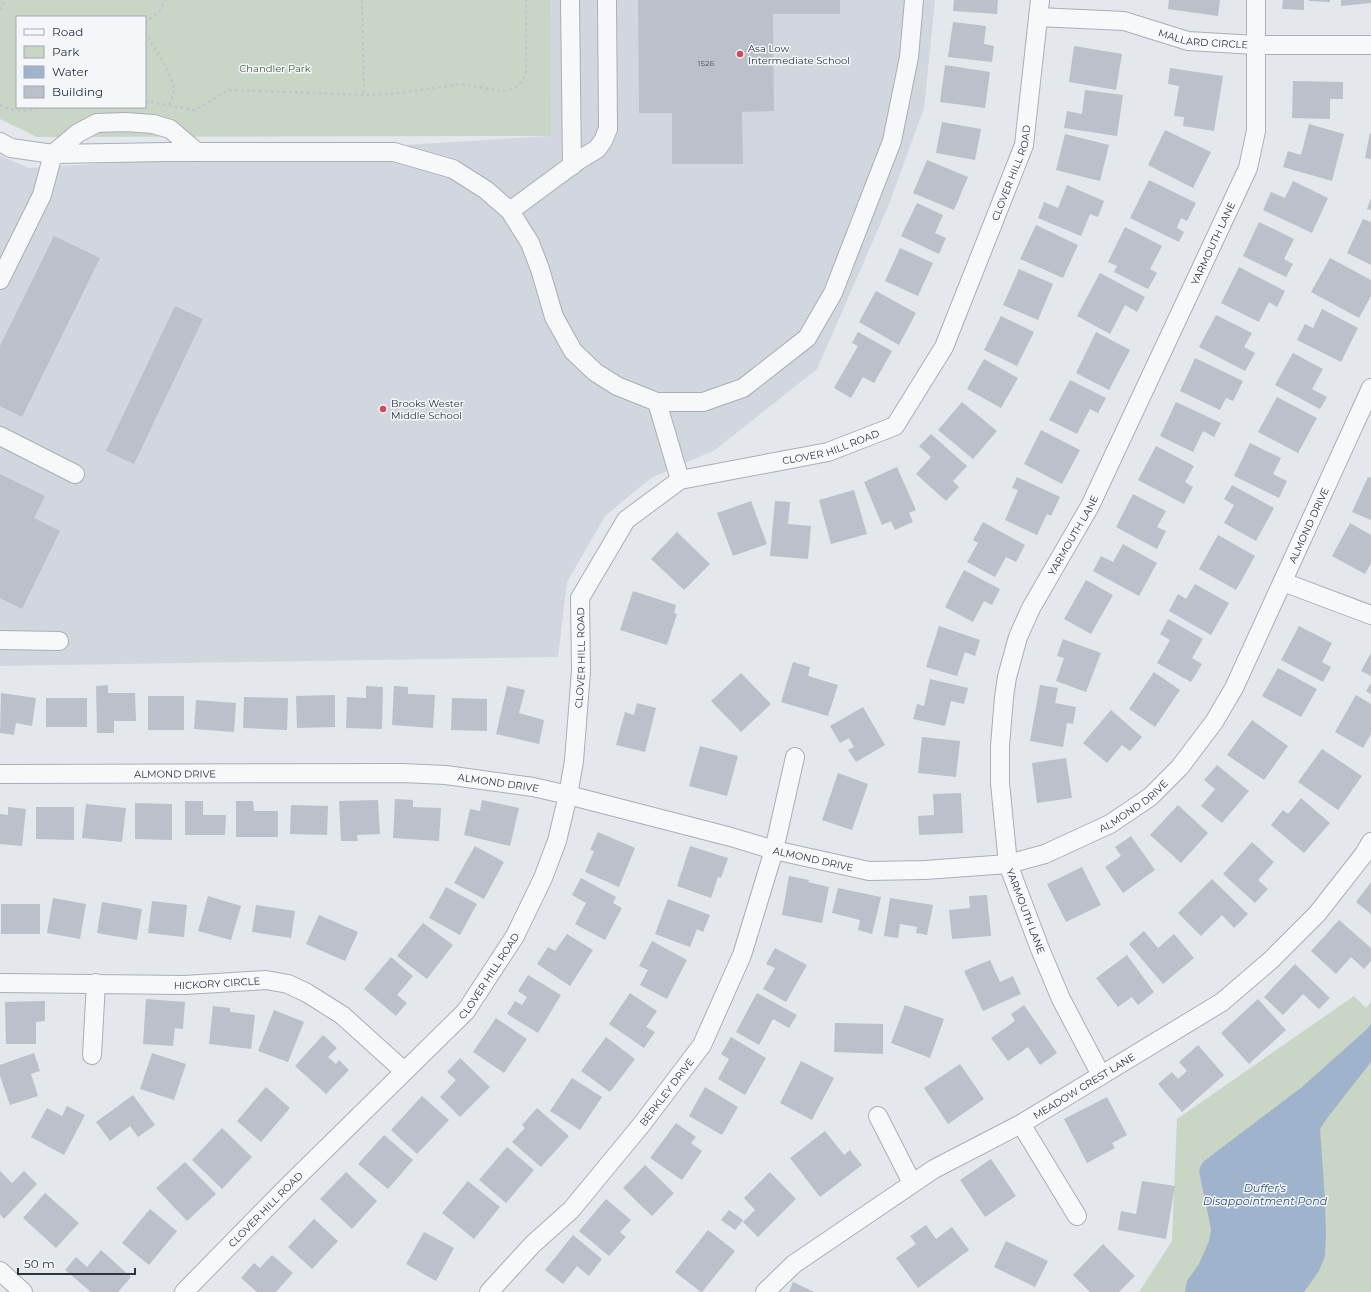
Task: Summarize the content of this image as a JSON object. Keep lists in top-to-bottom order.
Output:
{
  "streets": {
    "street": [
      "MALLARD CIRCLE",
      "CLOVER HILL ROAD",
      "YARMOUTH LANE",
      "ALMOND DRIVE",
      "HICKORY CIRCLE",
      "MEADOW CREST LANE",
      "BERKLEY DRIVE"
    ]
  },
  "crossings": [
    ["MALLARD CIRCLE", "CLOVER HILL ROAD"],
    ["MALLARD CIRCLE", "YARMOUTH LANE"],
    ["CLOVER HILL ROAD", "ALMOND DRIVE"],
    ["CLOVER HILL ROAD", "HICKORY CIRCLE"],
    ["YARMOUTH LANE", "ALMOND DRIVE"],
    ["YARMOUTH LANE", "MEADOW CREST LANE"],
    ["ALMOND DRIVE", "BERKLEY DRIVE"]
  ],
  "water": ["Duffer's Disappointment Pond"],
  "parks": ["Chandler Park"],
  "places": ["Asa Low Intermediate School", "Brooks Wester Middle School"],
  "house_numbers": ["1526"],
  "legend": [
    "Road",
    "Park",
    "Water",
    "Building"
  ],
  "scale_bar": "50 m"
}
